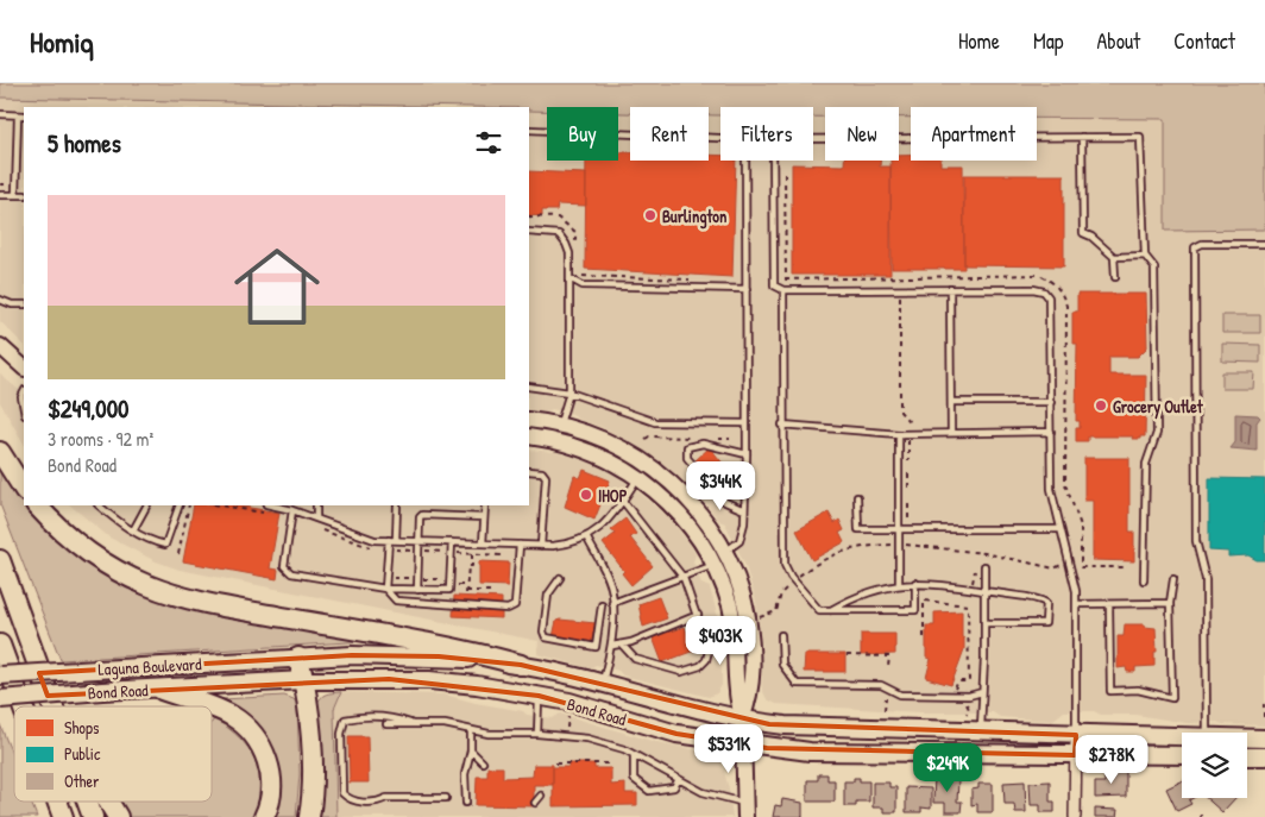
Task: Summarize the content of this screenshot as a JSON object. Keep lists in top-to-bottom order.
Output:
{
  "streets": {
    "main road": ["Laguna Boulevard", "Bond Road"]
  },
  "crossings": [
    ["Laguna Boulevard", "Bond Road"]
  ],
  "places": ["Burlington", "Grocery Outlet", "IHOP"],
  "legend": ["Shops", "Public", "Other"],
  "page": {
    "header": "Homiq",
    "nav": [
      "Home",
      "Map",
      "About",
      "Contact"
    ],
    "chip": [
      "Buy",
      "Rent",
      "Filters",
      "New",
      "Apartment"
    ],
    "heading": "5 homes",
    "list": [
      {
        "name": "$249,000",
        "note": "3 rooms · 92 m² · Bond Road"
      }
    ],
    "price": [
      "$344K",
      "$403K",
      "$531K",
      "$278K",
      "$249K"
    ]
  }
}
